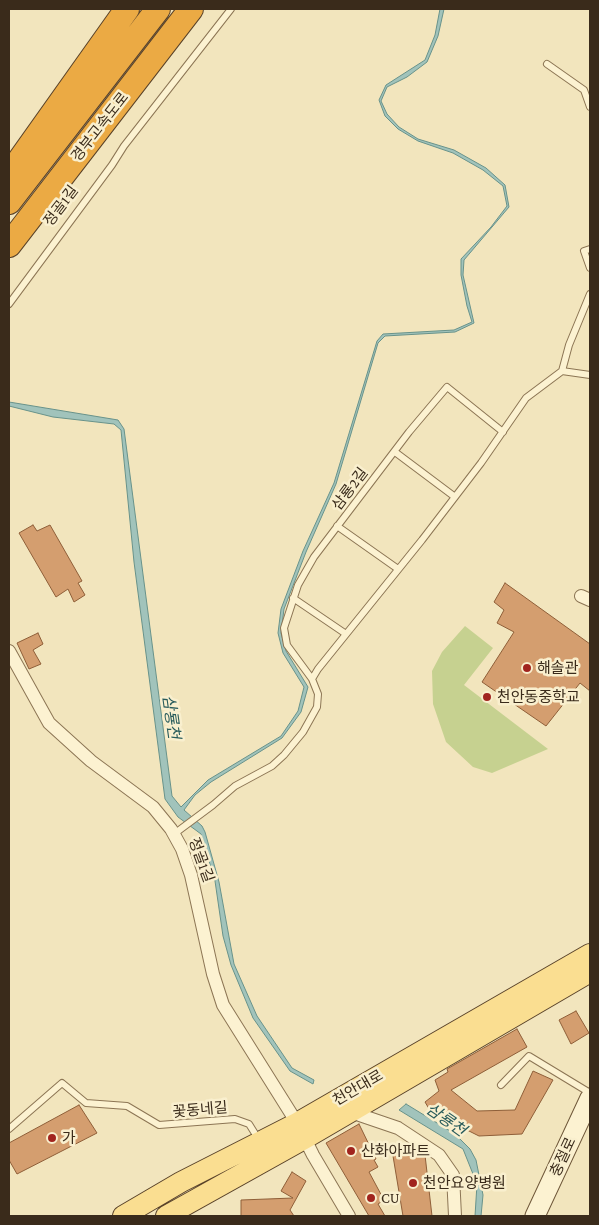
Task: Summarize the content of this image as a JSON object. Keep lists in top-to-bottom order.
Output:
{
  "streets": {
    "highway": ["경부고속도로"],
    "main road": ["천안대로"],
    "street": ["정골1길", "충절로"],
    "lane": ["삼룡2길", "꽃동네길"]
  },
  "crossings": [
    ["정골1길", "삼룡2길"],
    ["정골1길", "천안대로"],
    ["천안대로", "꽃동네길"]
  ],
  "water": ["삼룡천"],
  "places": [
    "해솔관",
    "천안동중학교",
    "가",
    "산화아파트",
    "천안요양병원",
    "CU"
  ]
}
